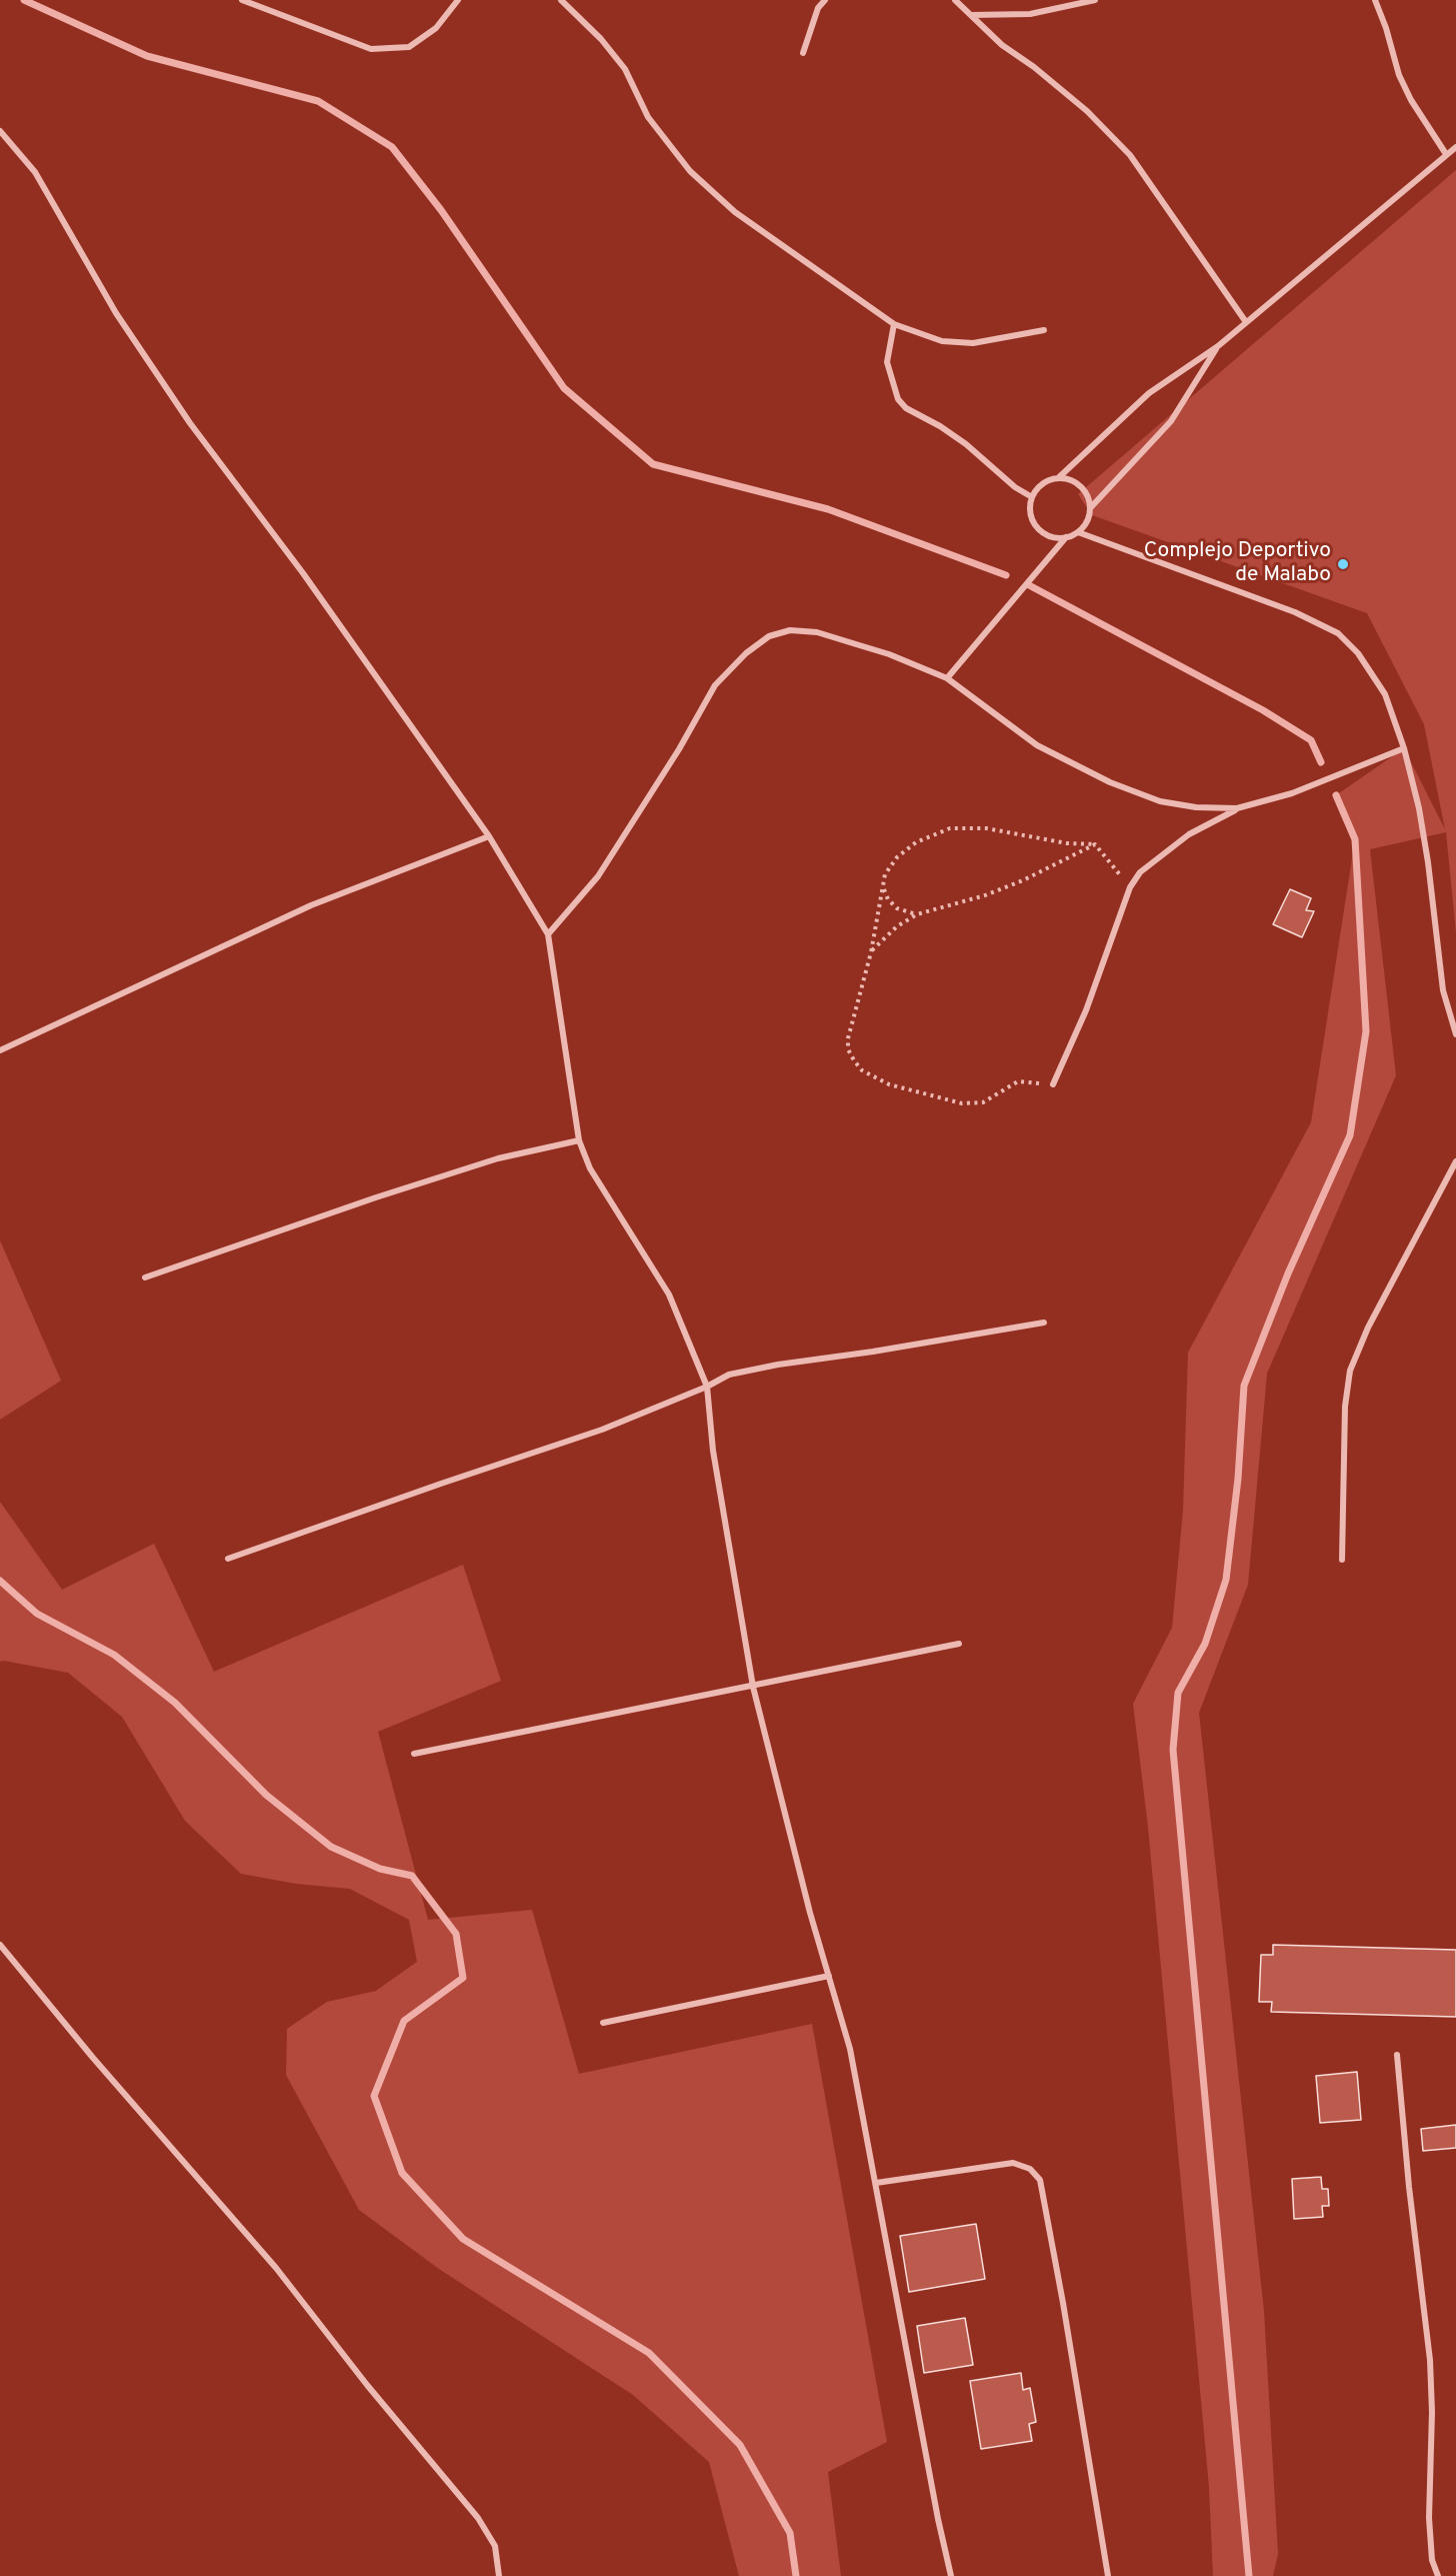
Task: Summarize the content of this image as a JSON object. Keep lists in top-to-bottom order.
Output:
{
  "places": ["Complejo Deportivo de Malabo"]
}
